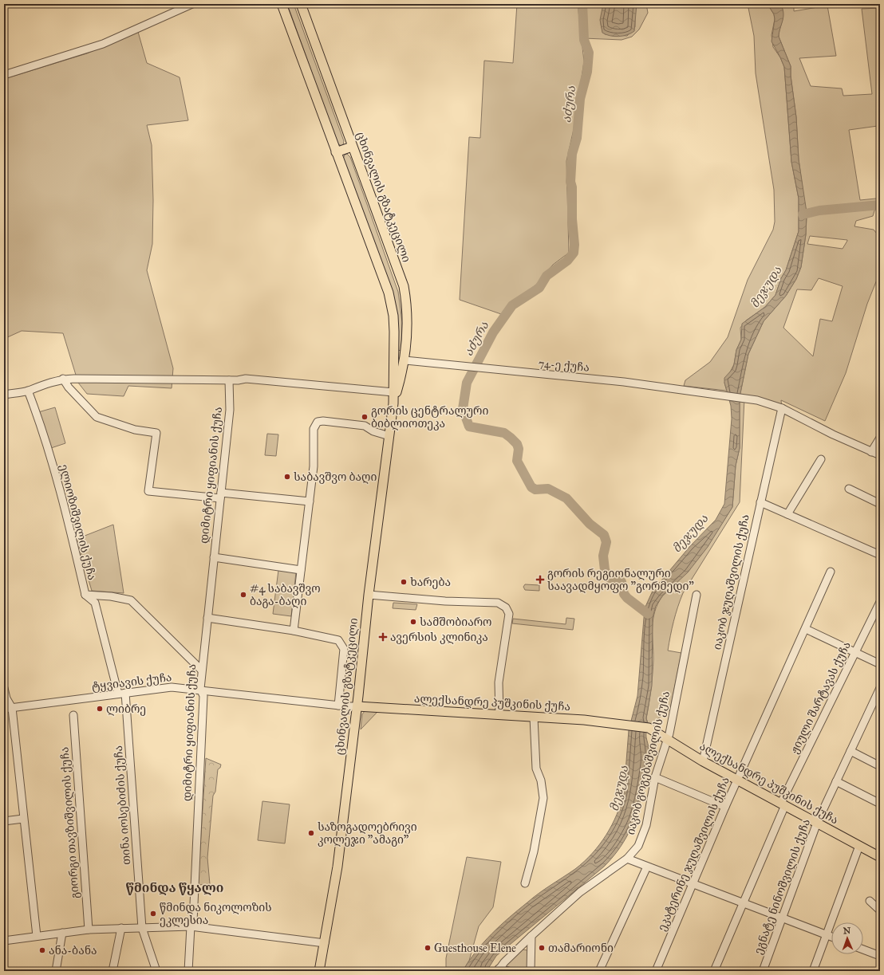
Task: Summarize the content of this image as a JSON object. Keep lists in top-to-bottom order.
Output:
{
  "streets": {
    "main road": ["ცხინვალის გზატკეცილი", "ალექსანდრე პუშკინის ქუჩა"],
    "street": [
      "74-ე ქუჩა",
      "დიმიტრი ყიფიანის ქუჩა",
      "ელიოზიშვილის ქუჩა",
      "იაკობ ჯუღაშვილის ქუჩა",
      "ტყვიავის ქუჩა",
      "ჟიული შარტავას ქუჩა",
      "იაკობ გოგებაშვილის ქუჩა",
      "თინა იოსებიძის ქუჩა",
      "გიორგი თავზიშვილის ქუჩა",
      "ეკატერინე ჯუღაშვილის ქუჩა",
      "ეგნატე ნინოშვილის ქუჩა"
    ]
  },
  "crossings": [
    ["ცხინვალის გზატკეცილი", "74-ე ქუჩა"],
    ["ცხინვალის გზატკეცილი", "ტყვიავის ქუჩა"],
    ["ცხინვალის გზატკეცილი", "ალექსანდრე პუშკინის ქუჩა"],
    ["74-ე ქუჩა", "იაკობ ჯუღაშვილის ქუჩა"],
    ["დიმიტრი ყიფიანის ქუჩა", "ელიოზიშვილის ქუჩა"],
    ["დიმიტრი ყიფიანის ქუჩა", "ტყვიავის ქუჩა"],
    ["ელიოზიშვილის ქუჩა", "თინა იოსებიძის ქუჩა"],
    ["იაკობ ჯუღაშვილის ქუჩა", "ალექსანდრე პუშკინის ქუჩა"],
    ["ტყვიავის ქუჩა", "ალექსანდრე პუშკინის ქუჩა"],
    ["ტყვიავის ქუჩა", "თინა იოსებიძის ქუჩა"],
    ["ჟიული შარტავას ქუჩა", "ალექსანდრე პუშკინის ქუჩა"],
    ["ალექსანდრე პუშკინის ქუჩა", "იაკობ გოგებაშვილის ქუჩა"],
    ["ალექსანდრე პუშკინის ქუჩა", "ეკატერინე ჯუღაშვილის ქუჩა"],
    ["ალექსანდრე პუშკინის ქუჩა", "ეგნატე ნინოშვილის ქუჩა"]
  ],
  "districts": ["წმინდა წყალი"],
  "water": ["აძურა", "მეჯუდა"],
  "places": {
    "other": [
      "გორის ცენტრალური ბიბლიოთეკა",
      "საბავშვო ბაღი",
      "ხარება",
      "#4 საბავშვო ბაგა-ბაღი",
      "სამშობიარო",
      "ლიბრე",
      "საზოგადოებრივი კოლეჯი \"ამაგი\"",
      "წმინდა ნიკოლოზის ეკლესია",
      "Guesthouse Elene",
      "თამარიონი",
      "ანა-ბანა"
    ],
    "health": ["გორის რეგიონალური საავადმყოფო \"გორმედი\"", "ავერსის კლინიკა"]
  },
  "north": "top"
}
